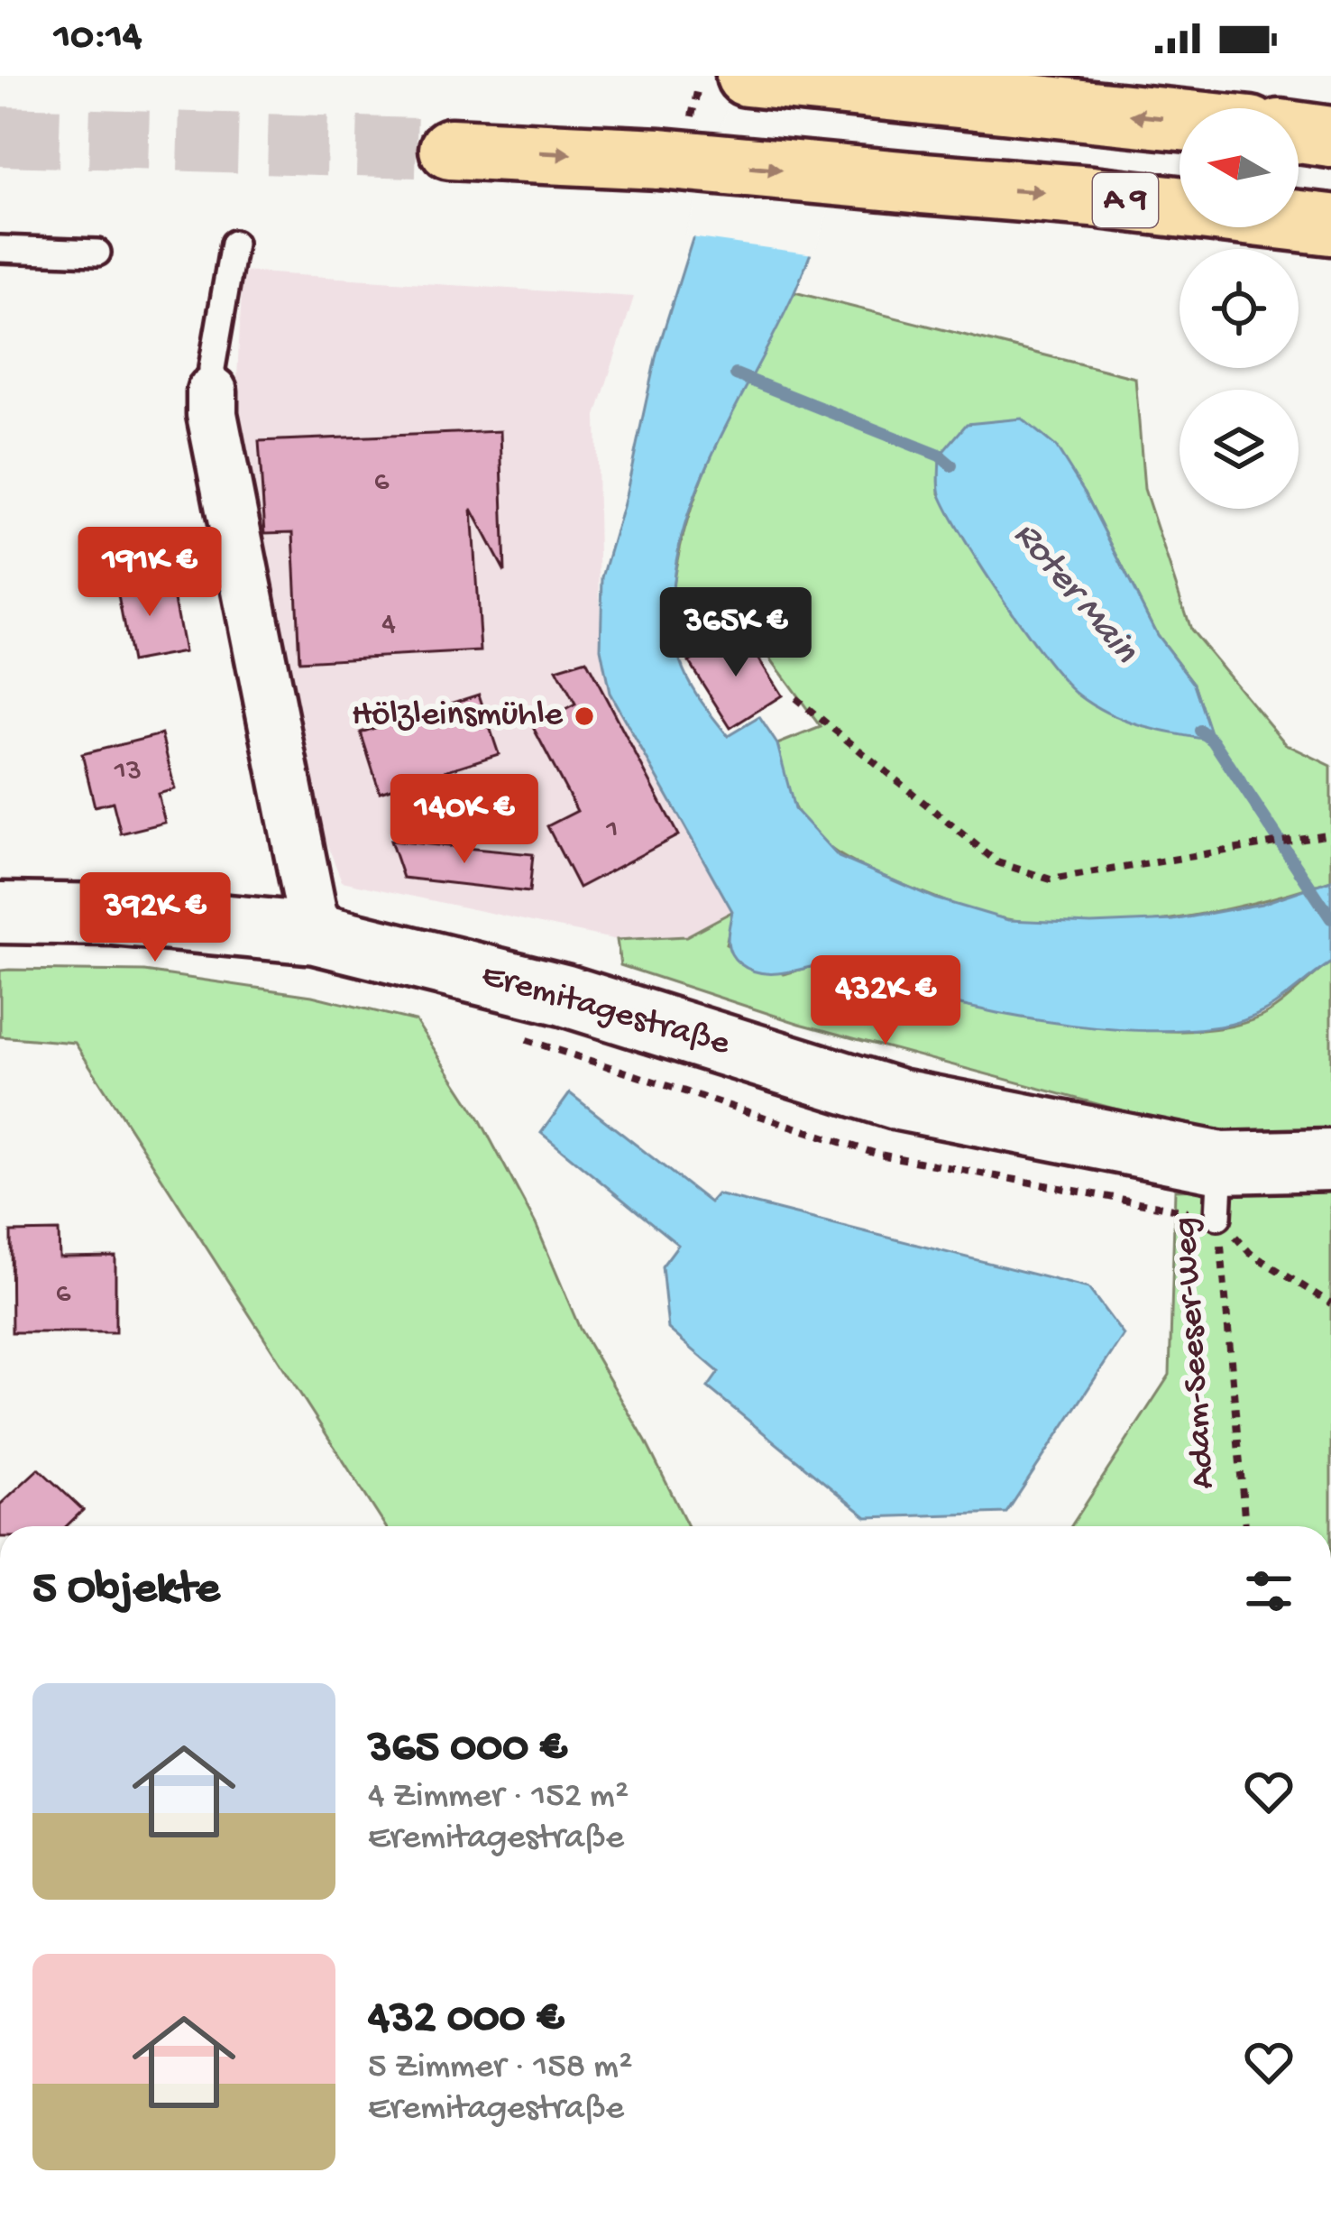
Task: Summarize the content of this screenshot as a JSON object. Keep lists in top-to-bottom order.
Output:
{
  "streets": {
    "highway": ["A 9"],
    "street": ["Eremitagestraße"],
    "path": ["Adam-Seeser-Weg"]
  },
  "crossings": [
    ["Eremitagestraße", "Adam-Seeser-Weg"]
  ],
  "water": ["Roter Main"],
  "places": ["Hölzleinsmühle"],
  "house_numbers": [
    "6",
    "4",
    "13",
    "1",
    "6"
  ],
  "north": "left",
  "page": {
    "status": "10:14",
    "price": [
      "191K €",
      "365K €",
      "140K €",
      "392K €",
      "432K €"
    ],
    "heading": "5 Objekte",
    "list": [
      {
        "name": "365 000 €",
        "note": "4 Zimmer · 152 m² · Eremitagestraße"
      },
      {
        "name": "432 000 €",
        "note": "5 Zimmer · 158 m² · Eremitagestraße"
      }
    ]
  }
}
